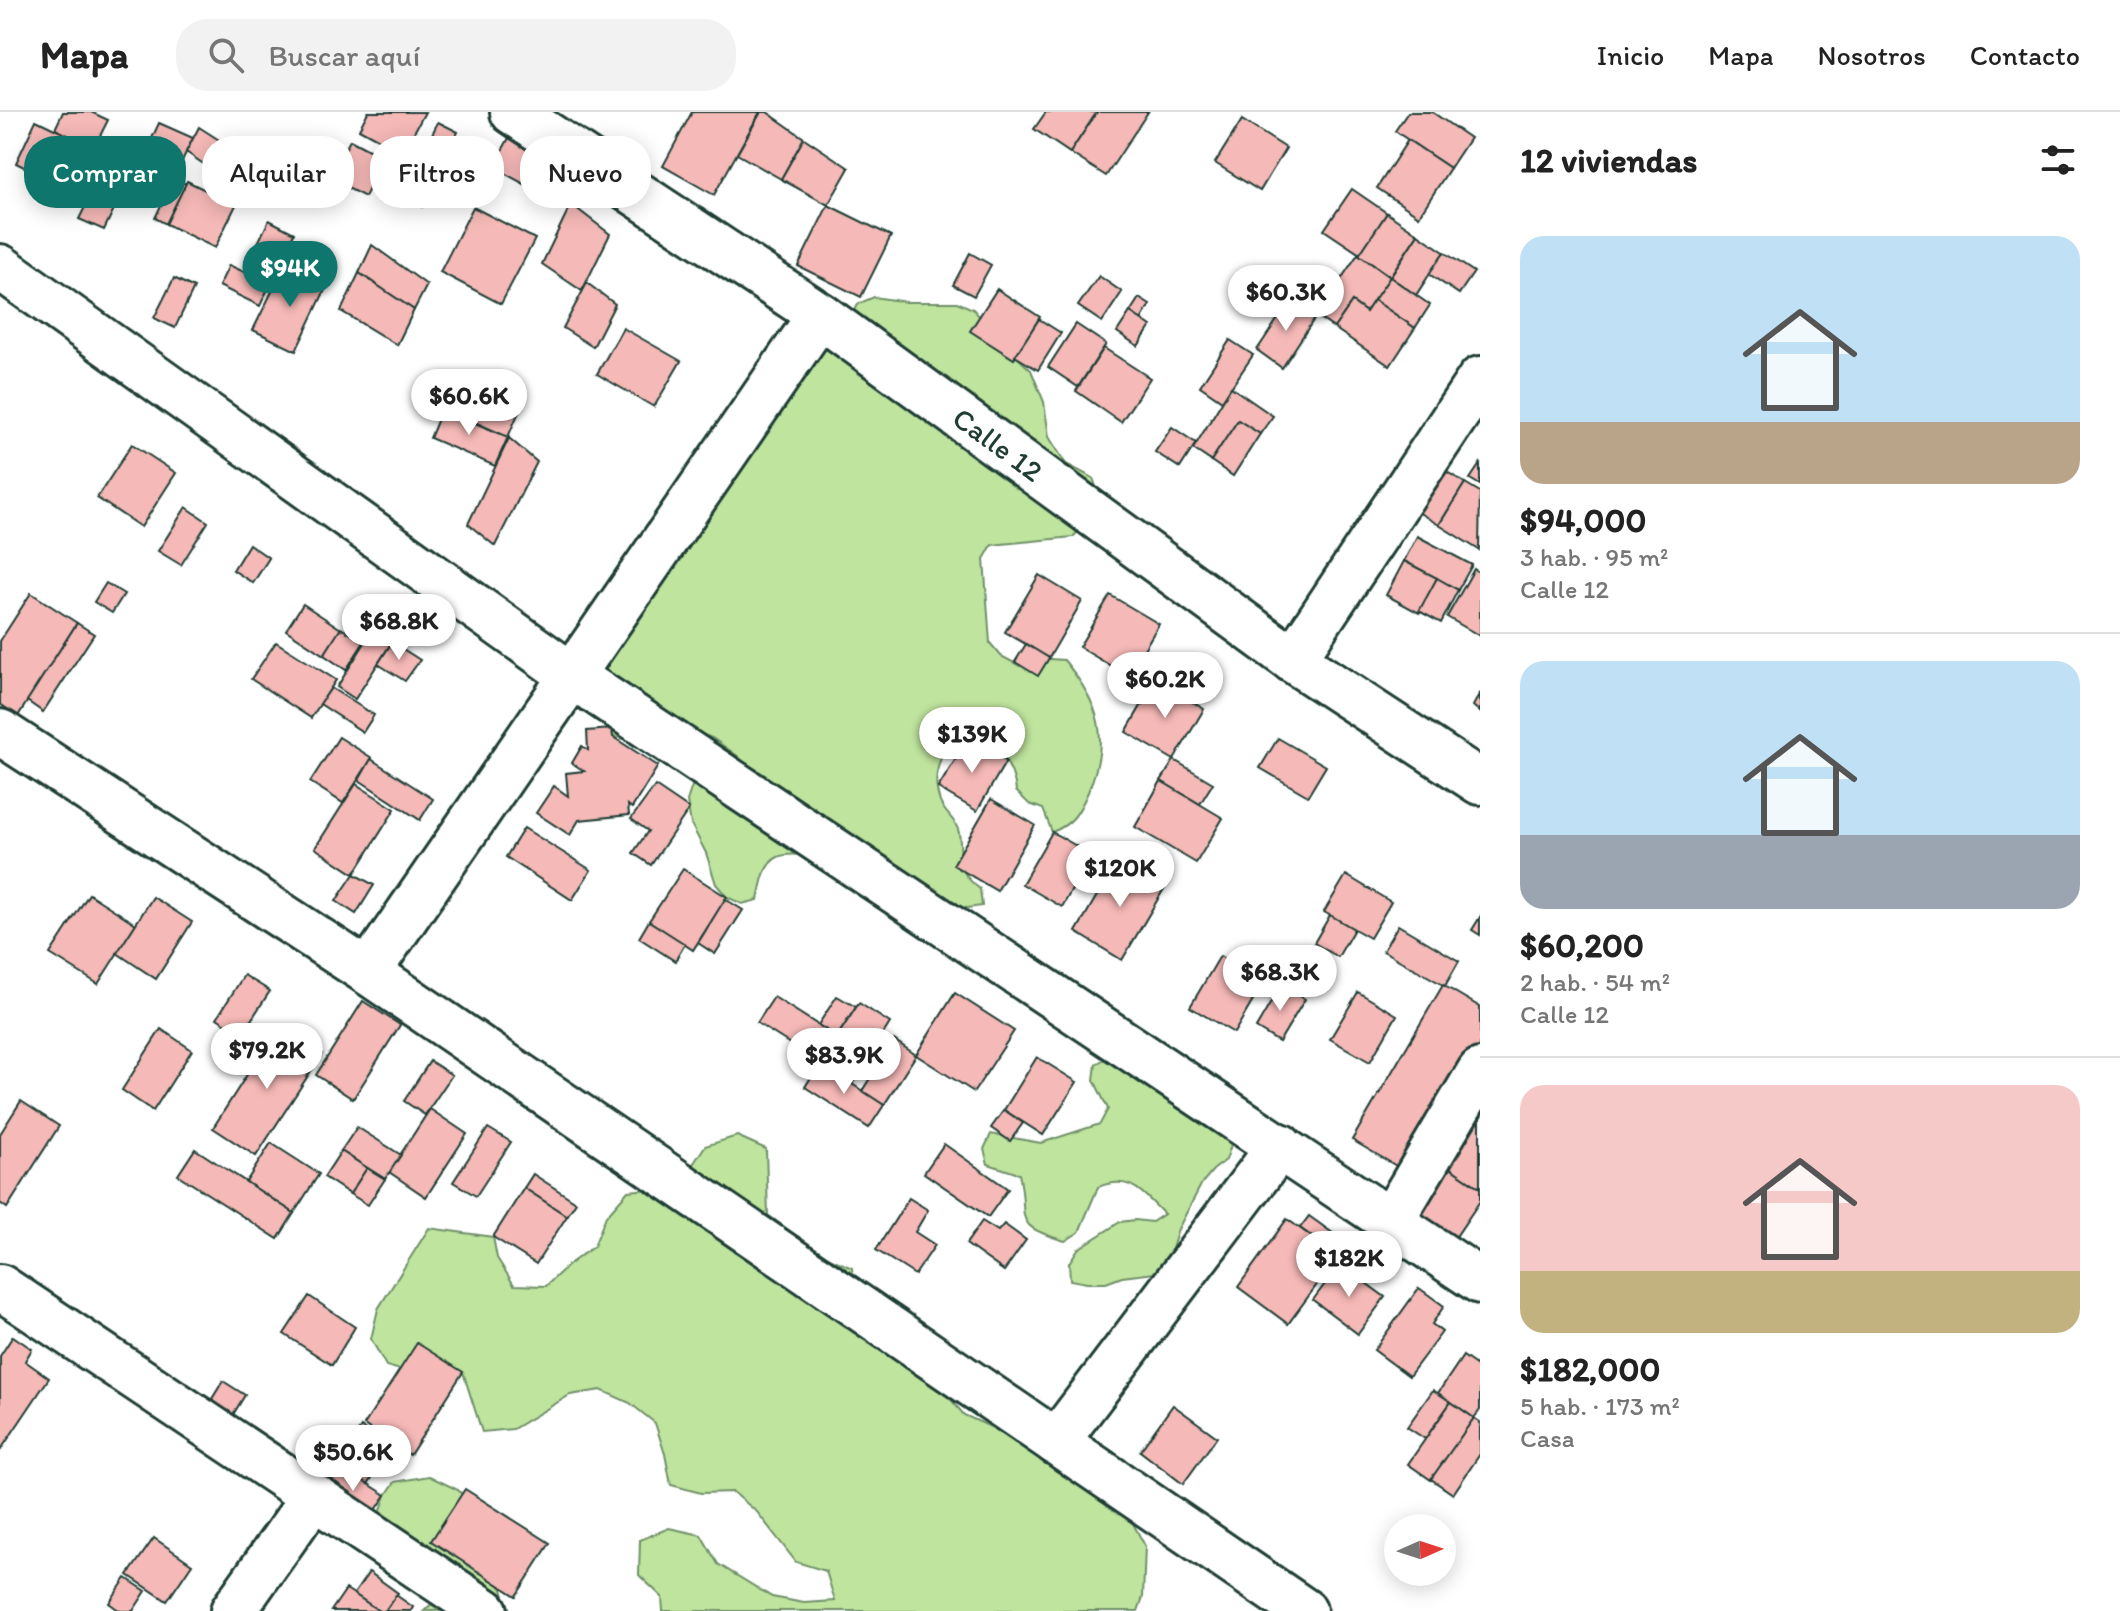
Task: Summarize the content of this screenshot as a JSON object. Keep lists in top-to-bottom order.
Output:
{
  "streets": {
    "street": ["Calle 12"]
  },
  "north": "right",
  "page": {
    "header": "Mapa",
    "search": "Buscar aquí",
    "nav": [
      "Inicio",
      "Mapa",
      "Nosotros",
      "Contacto"
    ],
    "heading": "12 viviendas",
    "chip": [
      "Comprar",
      "Alquilar",
      "Filtros",
      "Nuevo"
    ],
    "list": [
      {
        "name": "$94,000",
        "note": "3 hab. · 95 m² · Calle 12"
      },
      {
        "name": "$60,200",
        "note": "2 hab. · 54 m² · Calle 12"
      },
      {
        "name": "$182,000",
        "note": "5 hab. · 173 m² · Casa"
      }
    ],
    "price": [
      "$94K",
      "$60.3K",
      "$60.6K",
      "$68.8K",
      "$60.2K",
      "$139K",
      "$120K",
      "$68.3K",
      "$79.2K",
      "$83.9K",
      "$182K",
      "$50.6K"
    ]
  }
}
